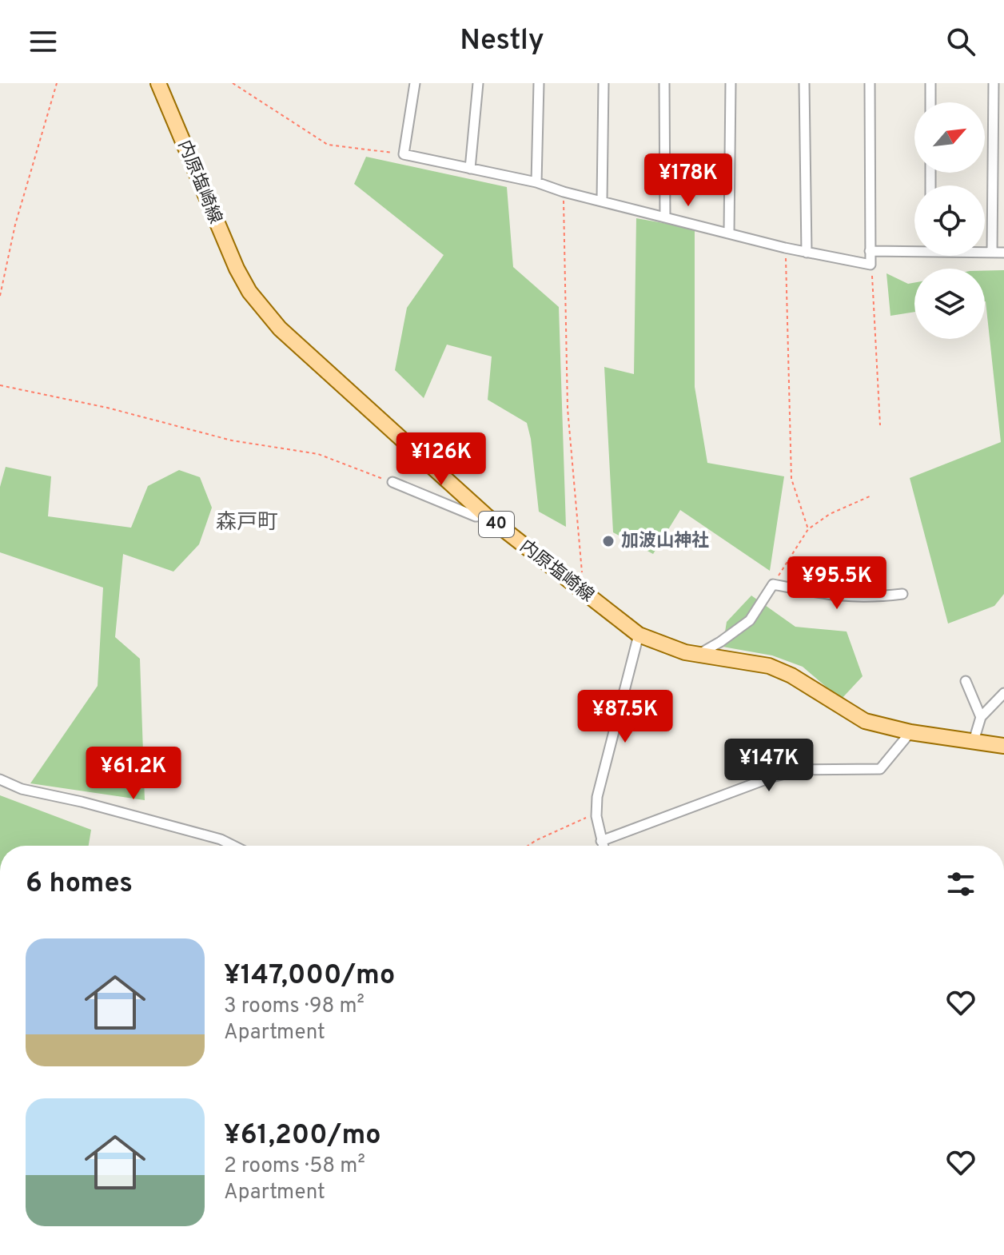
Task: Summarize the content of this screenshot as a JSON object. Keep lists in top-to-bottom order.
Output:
{
  "streets": {
    "main road": ["内原塩崎線", "40"]
  },
  "districts": ["森戸町"],
  "places": ["加波山神社"],
  "north": "top right",
  "page": {
    "header": "Nestly",
    "price": [
      "¥178K",
      "¥126K",
      "¥95.5K",
      "¥87.5K",
      "¥147K",
      "¥61.2K"
    ],
    "heading": "6 homes",
    "list": [
      {
        "name": "¥147,000/mo",
        "note": "3 rooms · 98 m² · Apartment"
      },
      {
        "name": "¥61,200/mo",
        "note": "2 rooms · 58 m² · Apartment"
      }
    ]
  }
}
